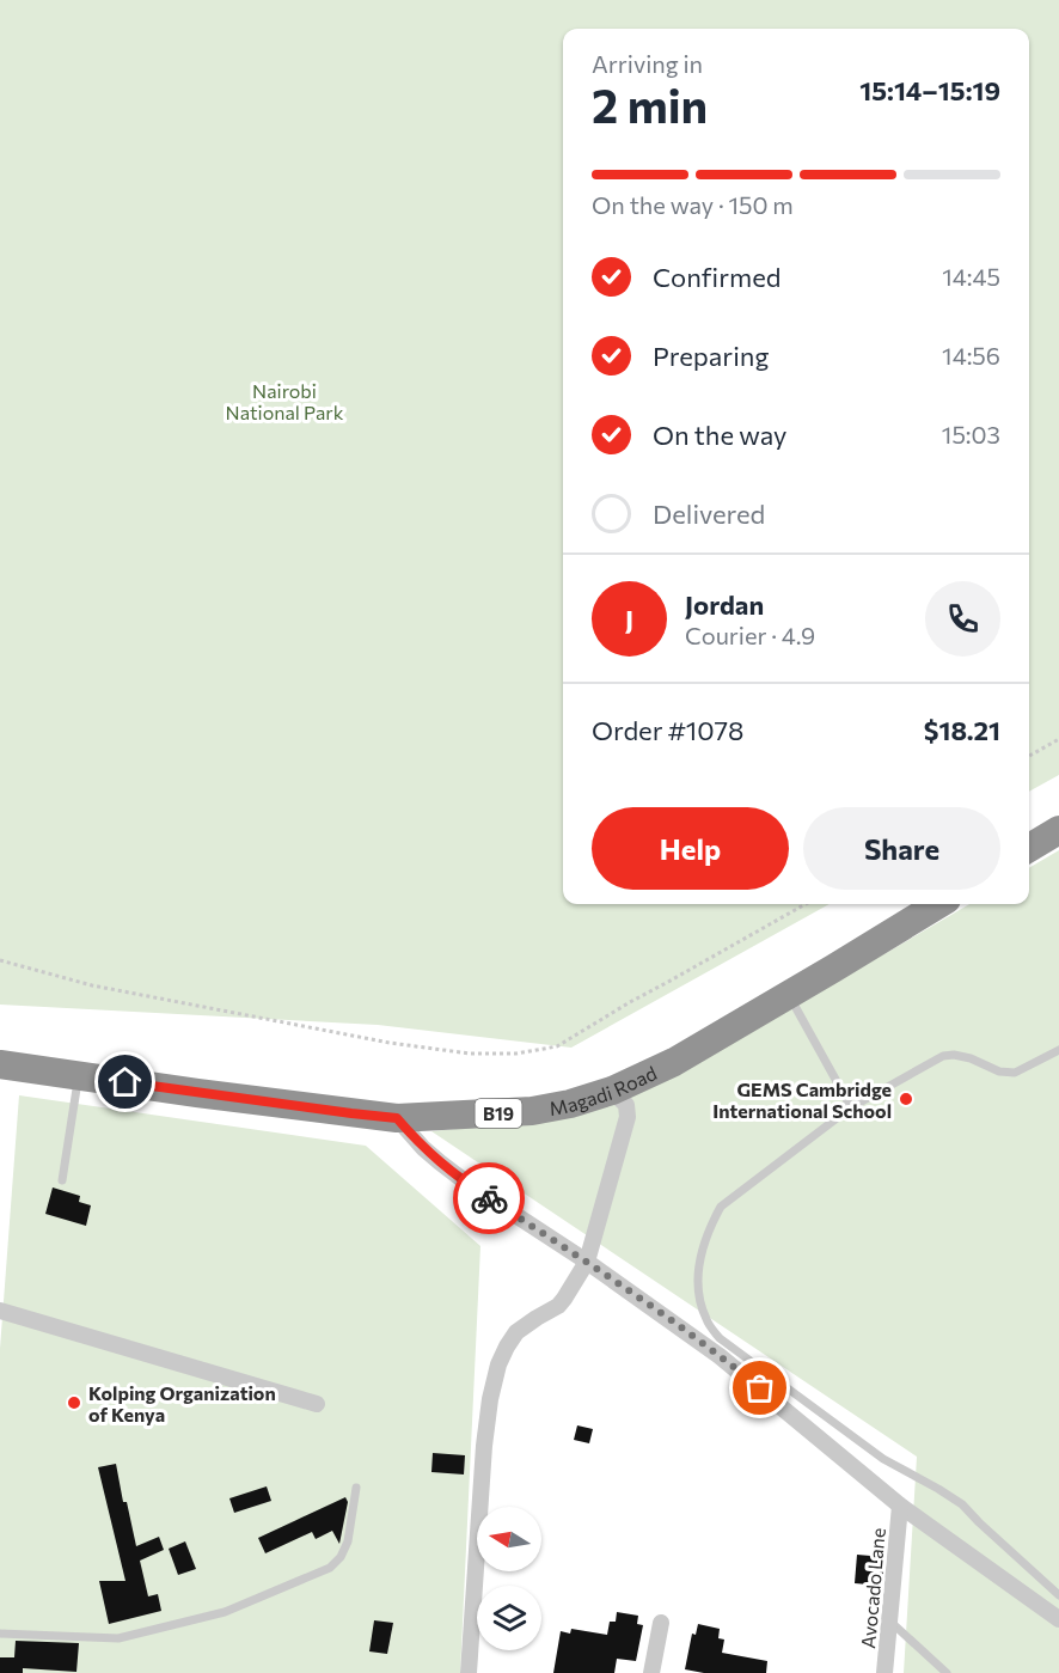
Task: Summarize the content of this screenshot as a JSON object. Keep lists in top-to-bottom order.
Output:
{
  "streets": {
    "highway": ["Magadi Road", "B19"],
    "street": ["Avocado Lane"]
  },
  "parks": ["Nairobi National Park"],
  "places": ["GEMS Cambridge International School", "Kolping Organization of Kenya"],
  "north": "left",
  "page": {
    "heading": ["2 min", "Arriving in", "15:14–15:19"],
    "panel": [
      "Jordan",
      "Courier · 4.9",
      "Order #1078",
      "$18.21"
    ],
    "bar": "On the way · 150 m",
    "list": [
      ["Confirmed", "14:45"],
      ["Preparing", "14:56"],
      ["On the way", "15:03"],
      "Delivered"
    ],
    "round": "J",
    "buttons": ["Help", "Share"]
  }
}
